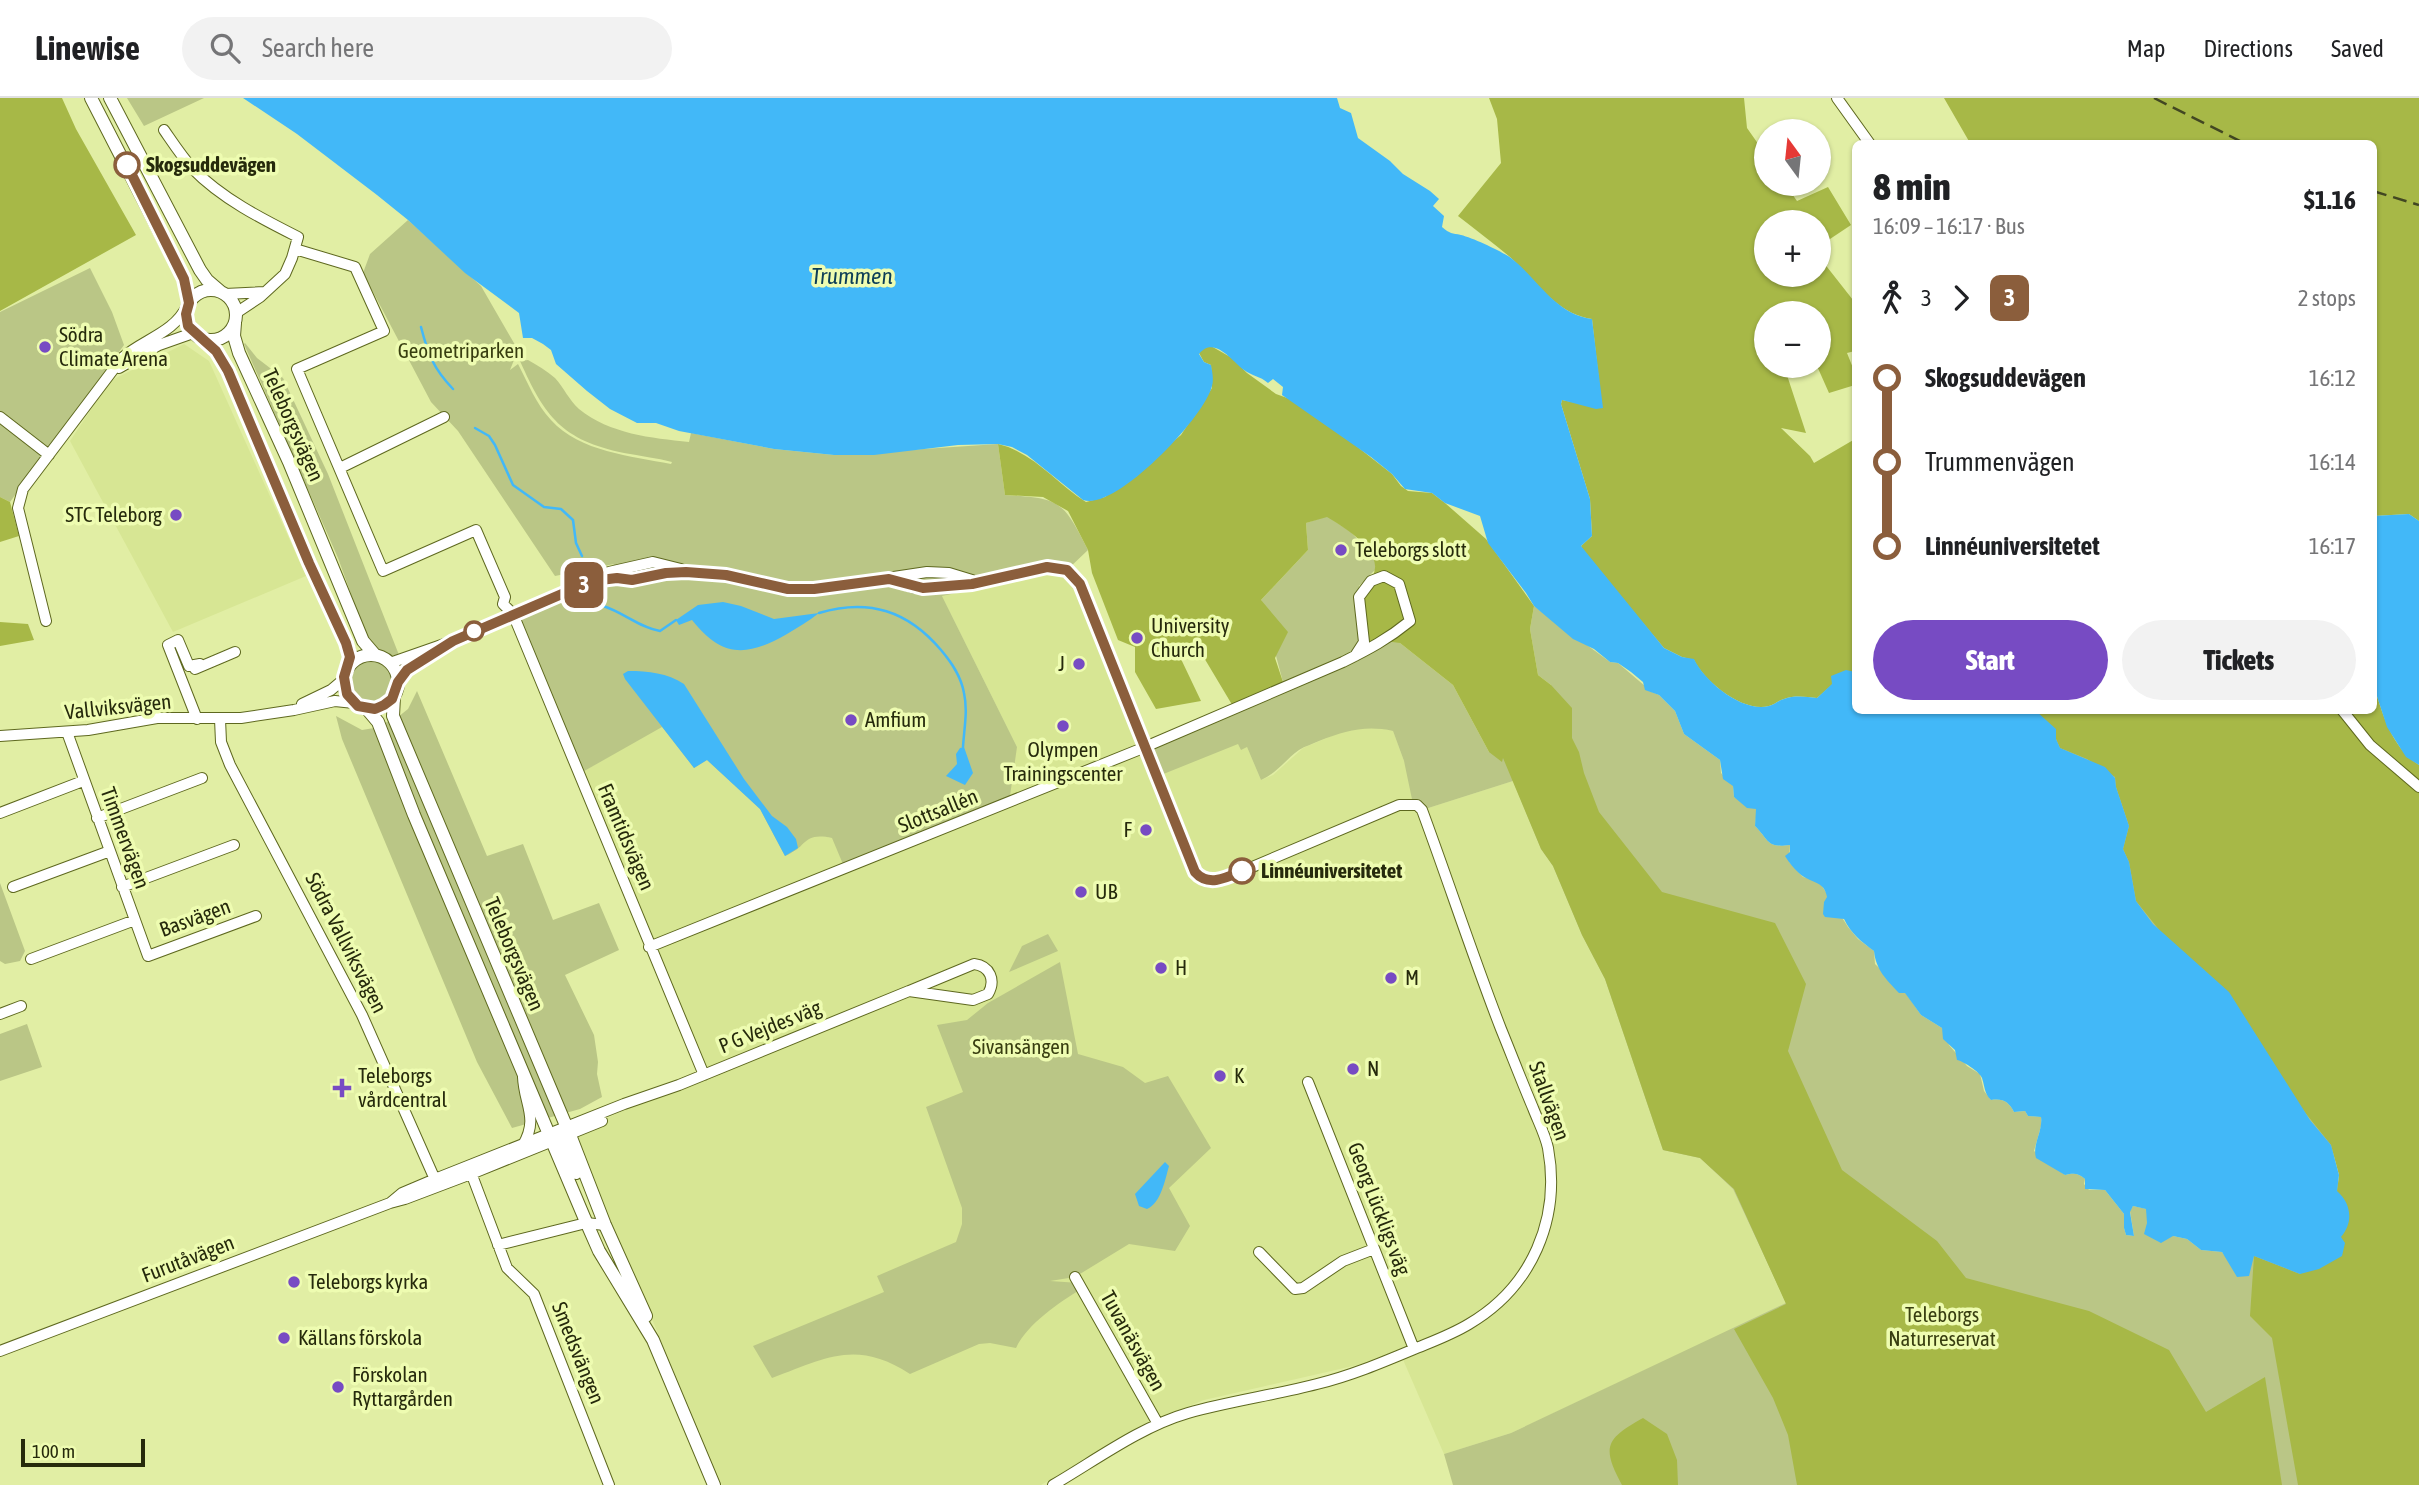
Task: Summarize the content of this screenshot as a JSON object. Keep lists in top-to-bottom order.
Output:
{
  "streets": {
    "main road": ["Teleborgsvägen"],
    "street": [
      "Vallviksvägen",
      "Slottsallén",
      "Framtidsvägen",
      "Timmervägen",
      "Basvägen",
      "Södra Vallviksvägen",
      "P G Vejdes väg",
      "Stallvägen",
      "Georg Lückligs väg",
      "Furutåvägen",
      "Tuvanäsvägen",
      "Smedsvängen"
    ]
  },
  "crossings": [
    ["Teleborgsvägen", "Vallviksvägen"],
    ["Teleborgsvägen", "P G Vejdes väg"],
    ["Teleborgsvägen", "Furutåvägen"],
    ["Vallviksvägen", "Timmervägen"],
    ["Vallviksvägen", "Södra Vallviksvägen"],
    ["Slottsallén", "Framtidsvägen"],
    ["Slottsallén", "Stallvägen"],
    ["Framtidsvägen", "P G Vejdes väg"],
    ["Timmervägen", "Basvägen"],
    ["Södra Vallviksvägen", "Furutåvägen"],
    ["P G Vejdes väg", "Furutåvägen"],
    ["Stallvägen", "Georg Lückligs väg"],
    ["Stallvägen", "Tuvanäsvägen"],
    ["Furutåvägen", "Smedsvängen"]
  ],
  "water": ["Trummen"],
  "parks": ["Geometriparken", "Sivansängen", "Teleborgs Naturreservat"],
  "places": {
    "other": [
      "Skogsuddevägen",
      "Södra Climate Arena",
      "STC Teleborg",
      "Teleborgs slott",
      "University Church",
      "J",
      "Amfium",
      "Olympen Trainingscenter",
      "F",
      "Linnéuniversitetet",
      "UB",
      "H",
      "M",
      "N",
      "K",
      "Teleborgs kyrka",
      "Källans förskola",
      "Förskolan Ryttargården"
    ],
    "health": ["Teleborgs vårdcentral"]
  },
  "lines": ["bus line 3"],
  "scale_bar": "100 m",
  "north": "top",
  "page": {
    "header": "Linewise",
    "search": "Search here",
    "nav": ["Map", "Directions", "Saved"],
    "on_map": "3",
    "map_buttons": ["+", "−"],
    "heading": ["8 min", "16:09 – 16:17 · Bus", "$1.16"],
    "legs": ["3", "3", "2 stops"],
    "list": [
      {
        "name": "Skogsuddevägen",
        "value": "16:12"
      },
      {
        "name": "Trummenvägen",
        "value": "16:14"
      },
      {
        "name": "Linnéuniversitetet",
        "value": "16:17"
      }
    ],
    "buttons": ["Start", "Tickets"],
    "scale": "100 m"
  }
}
